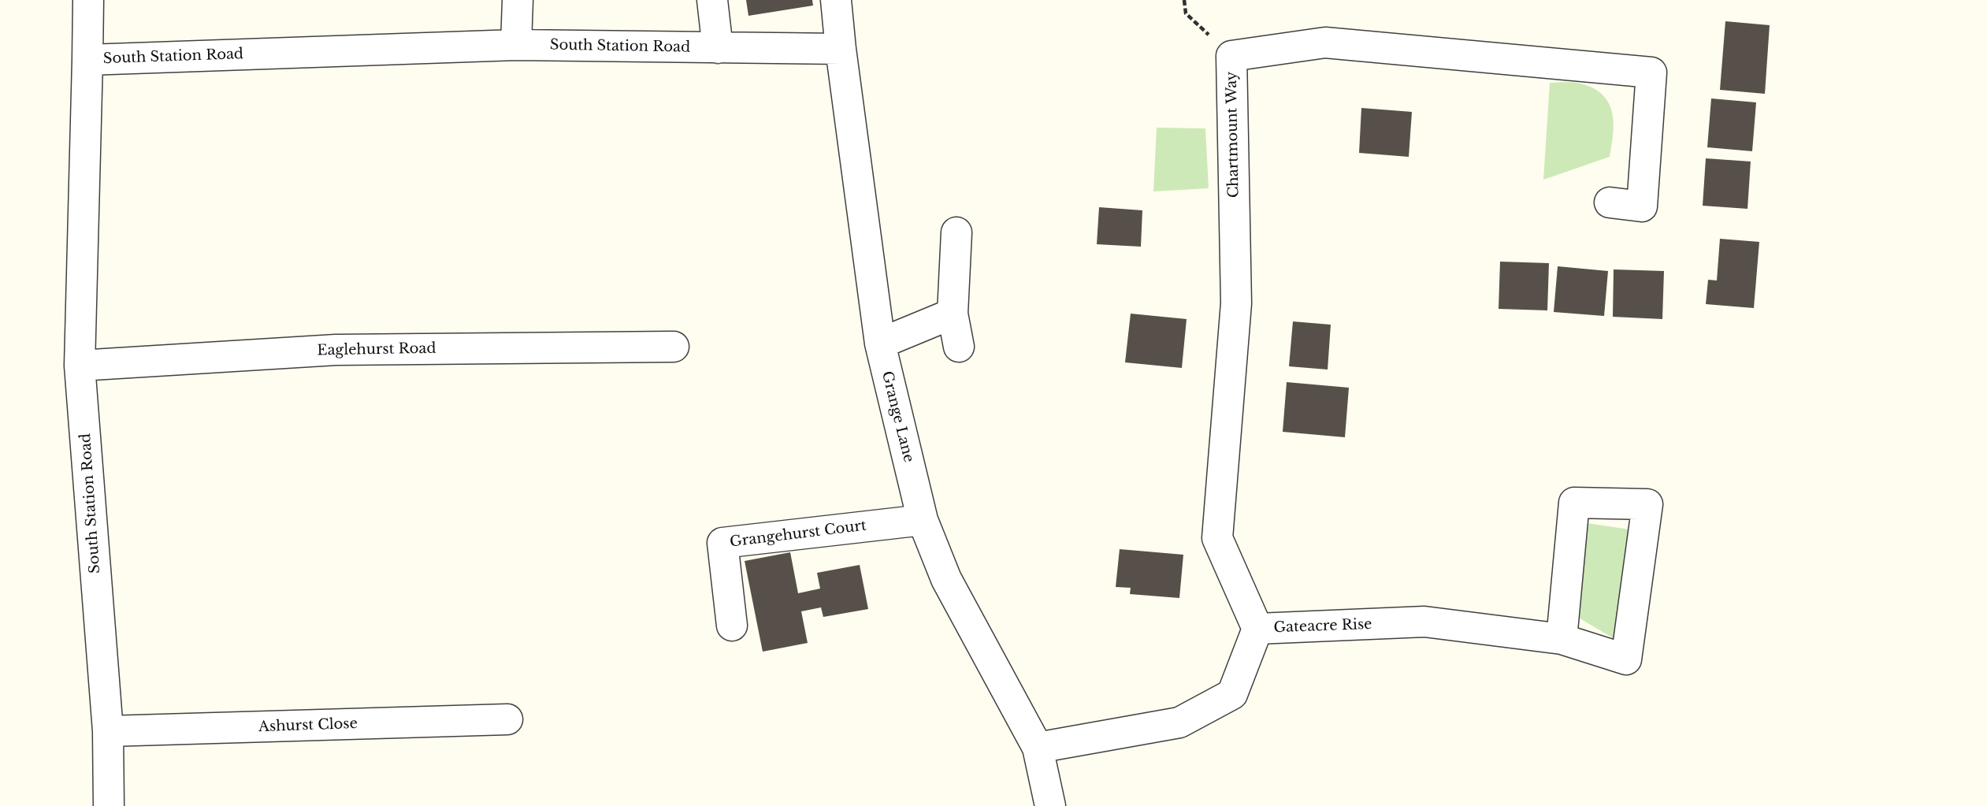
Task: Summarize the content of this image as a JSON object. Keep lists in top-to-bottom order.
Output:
{
  "streets": {
    "street": [
      "South Station Road",
      "Chartmount Way",
      "Eaglehurst Road",
      "Grange Lane",
      "Grangehurst Court",
      "Gateacre Rise",
      "Ashurst Close"
    ]
  },
  "crossings": [
    ["South Station Road", "Eaglehurst Road"],
    ["South Station Road", "Grange Lane"],
    ["South Station Road", "Ashurst Close"],
    ["Chartmount Way", "Gateacre Rise"],
    ["Grange Lane", "Grangehurst Court"],
    ["Grange Lane", "Gateacre Rise"]
  ]
}
